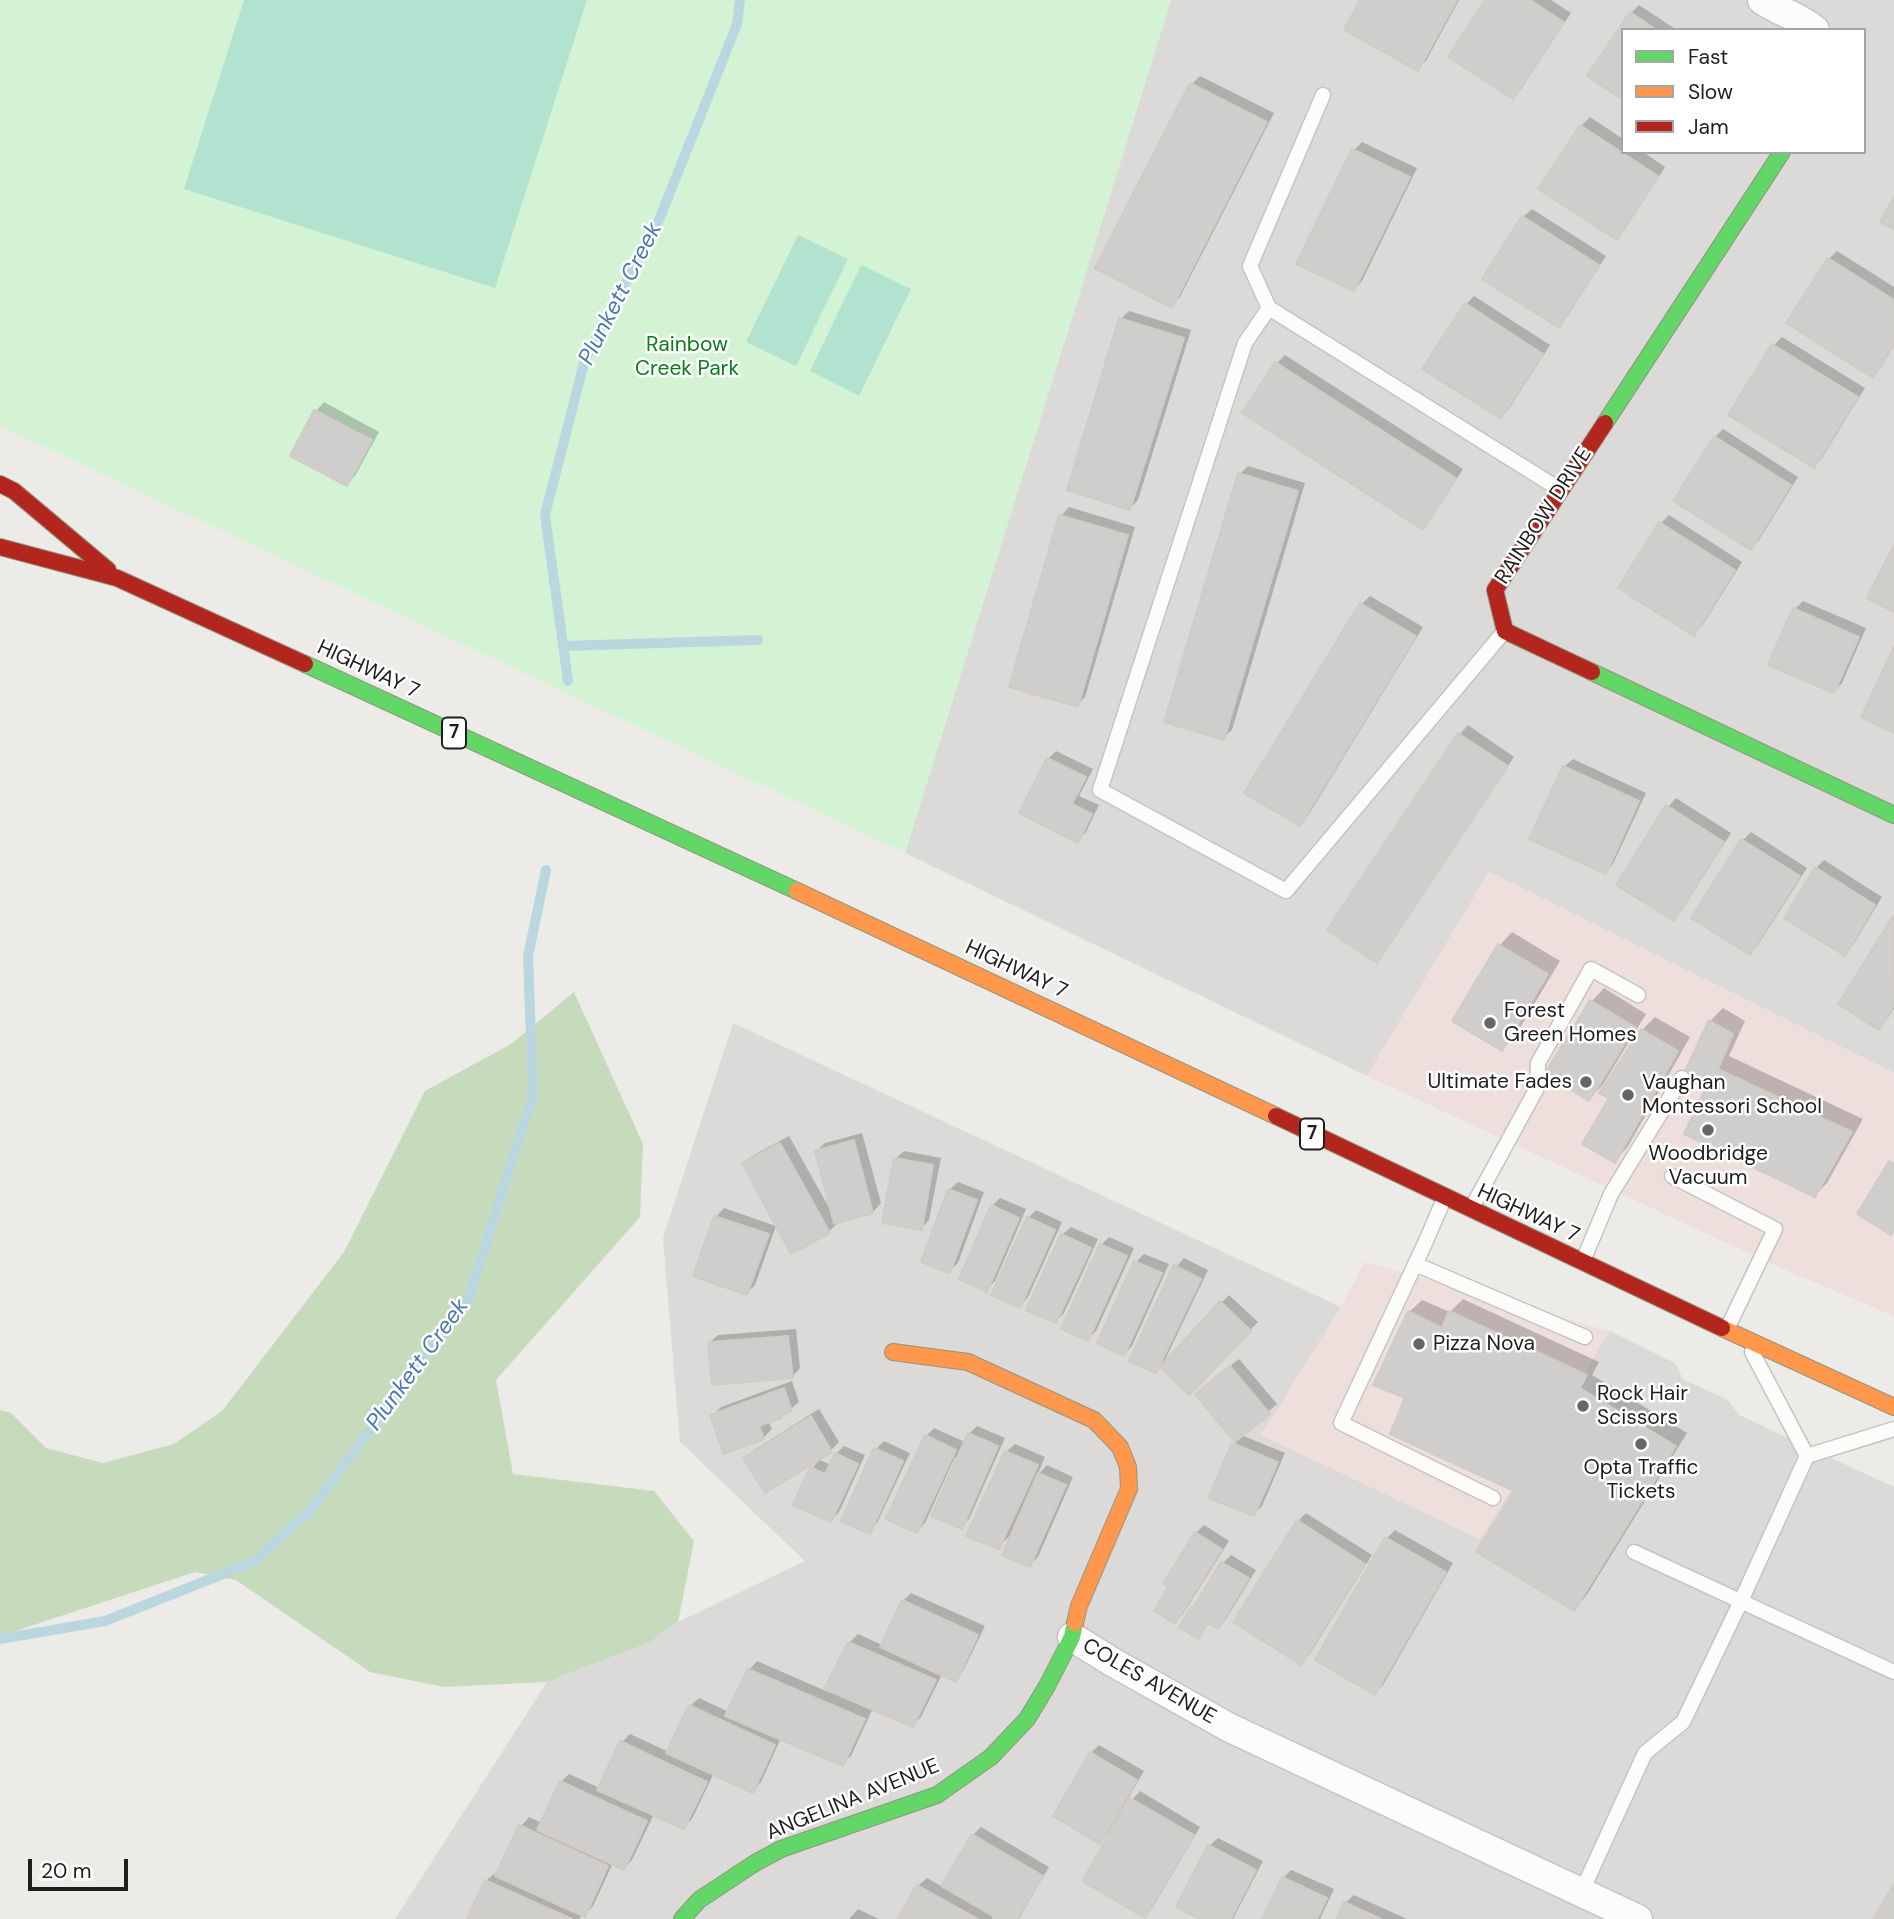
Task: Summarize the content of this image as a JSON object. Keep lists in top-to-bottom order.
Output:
{
  "streets": {
    "main road": [
      "RAINBOW DRIVE",
      "HIGHWAY 7",
      "7",
      "COLES AVENUE",
      "ANGELINA AVENUE"
    ]
  },
  "crossings": [
    ["COLES AVENUE", "ANGELINA AVENUE"]
  ],
  "water": ["Plunkett Creek"],
  "parks": ["Rainbow Creek Park"],
  "places": [
    "Forest Green Homes",
    "Ultimate Fades",
    "Vaughan Montessori School",
    "Woodbridge Vacuum",
    "Pizza Nova",
    "Rock Hair Scissors",
    "Opta Traffic Tickets"
  ],
  "legend": ["Fast", "Slow", "Jam"],
  "scale_bar": "20 m"
}
